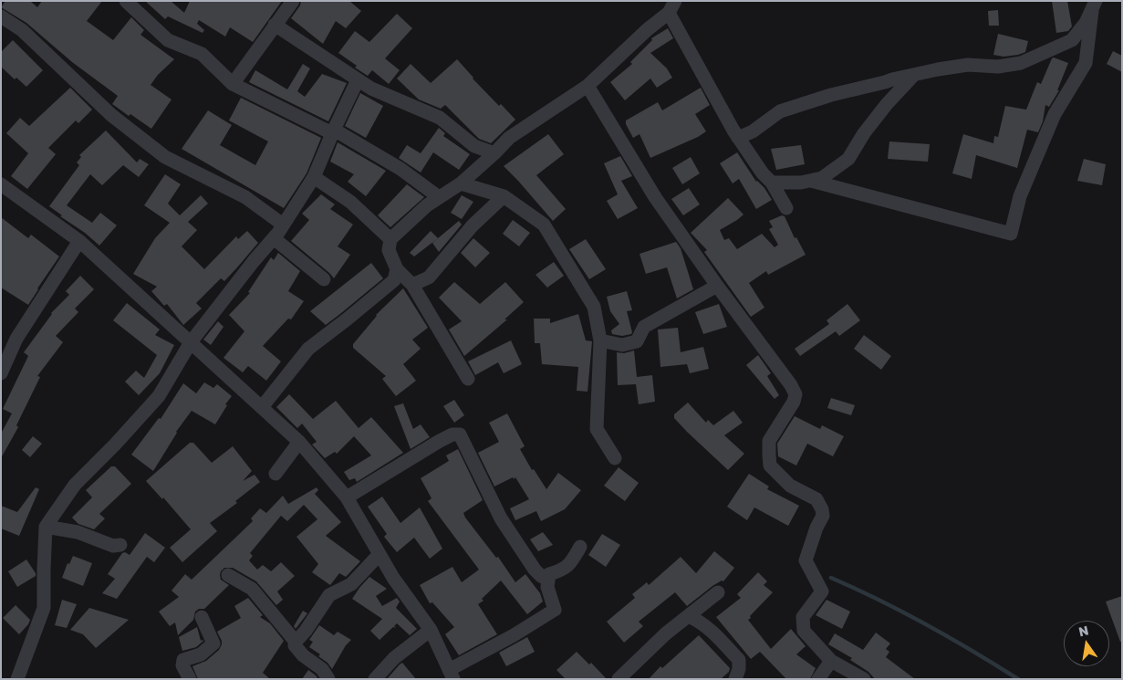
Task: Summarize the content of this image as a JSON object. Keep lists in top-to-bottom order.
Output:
{
  "north": "top"
}
